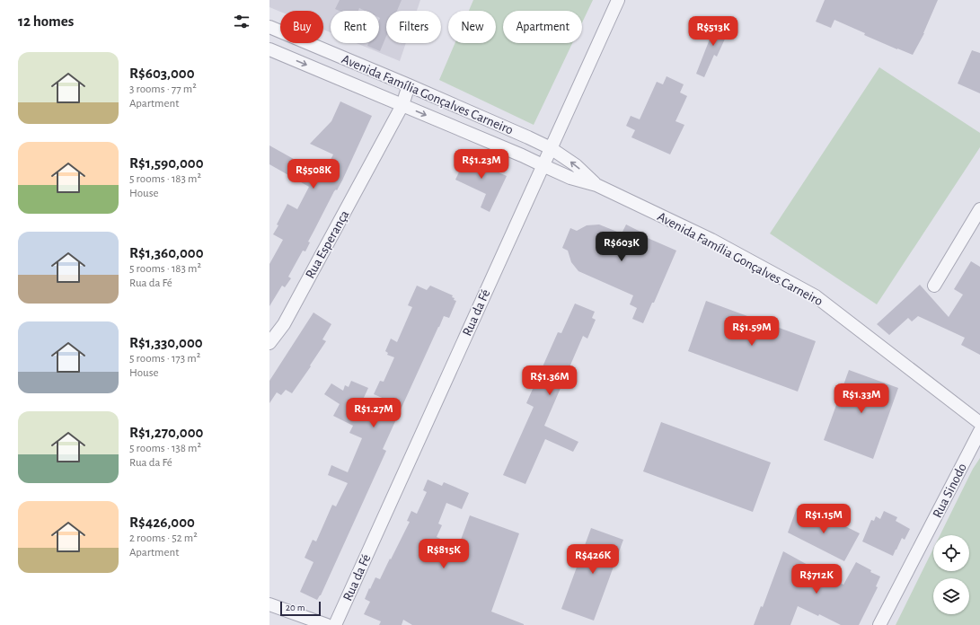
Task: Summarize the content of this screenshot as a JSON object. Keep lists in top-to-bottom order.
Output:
{
  "streets": {
    "street": [
      "Avenida Família Gonçalves Carneiro",
      "Rua Esperança",
      "Rua da Fé",
      "Rua Sinodo"
    ]
  },
  "crossings": [
    ["Avenida Família Gonçalves Carneiro", "Rua Esperança"],
    ["Avenida Família Gonçalves Carneiro", "Rua da Fé"]
  ],
  "scale_bar": "20 m",
  "page": {
    "heading": "12 homes",
    "chip": [
      "Buy",
      "Rent",
      "Filters",
      "New",
      "Apartment"
    ],
    "price": [
      "R$513K",
      "R$1.23M",
      "R$508K",
      "R$603K",
      "R$1.59M",
      "R$1.36M",
      "R$1.33M",
      "R$1.27M",
      "R$1.15M",
      "R$815K",
      "R$426K",
      "R$712K"
    ],
    "list": [
      {
        "name": "R$603,000",
        "note": "3 rooms · 77 m² · Apartment"
      },
      {
        "name": "R$1,590,000",
        "note": "5 rooms · 183 m² · House"
      },
      {
        "name": "R$1,360,000",
        "note": "5 rooms · 183 m² · Rua da Fé"
      },
      {
        "name": "R$1,330,000",
        "note": "5 rooms · 173 m² · House"
      },
      {
        "name": "R$1,270,000",
        "note": "5 rooms · 138 m² · Rua da Fé"
      },
      {
        "name": "R$426,000",
        "note": "2 rooms · 52 m² · Apartment"
      }
    ],
    "scale": "20 m"
  }
}
